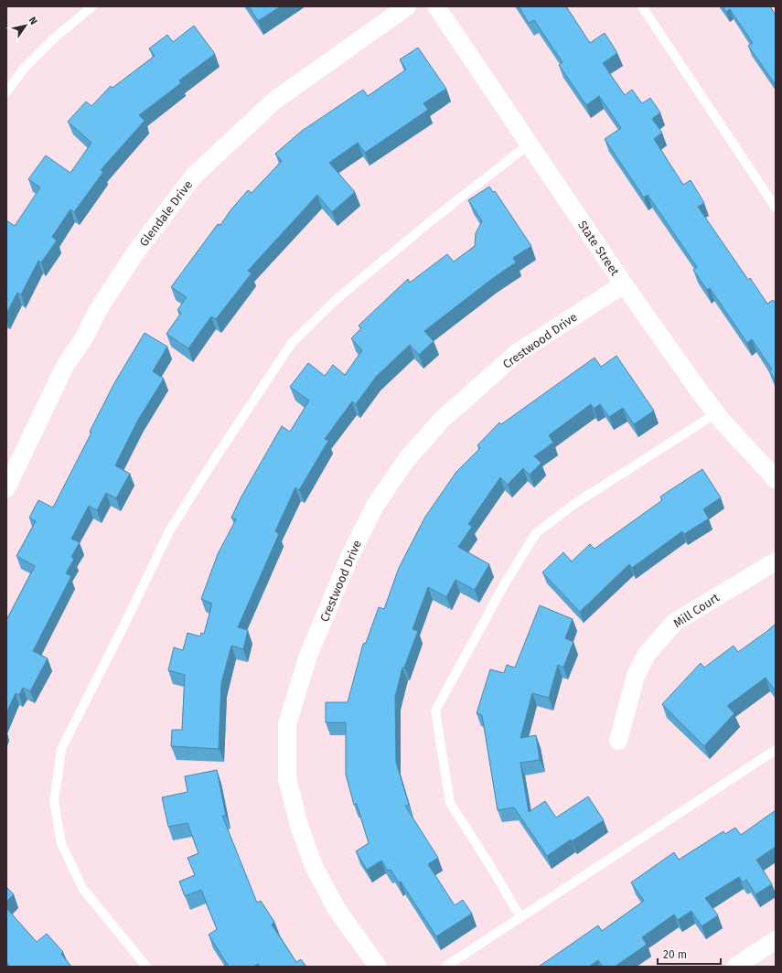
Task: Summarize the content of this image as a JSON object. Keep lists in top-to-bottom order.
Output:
{
  "streets": {
    "street": [
      "Glendale Drive",
      "State Street",
      "Crestwood Drive",
      "Mill Court"
    ]
  },
  "crossings": [
    ["State Street", "Crestwood Drive"]
  ],
  "scale_bar": "20 m",
  "north": "top right"
}
